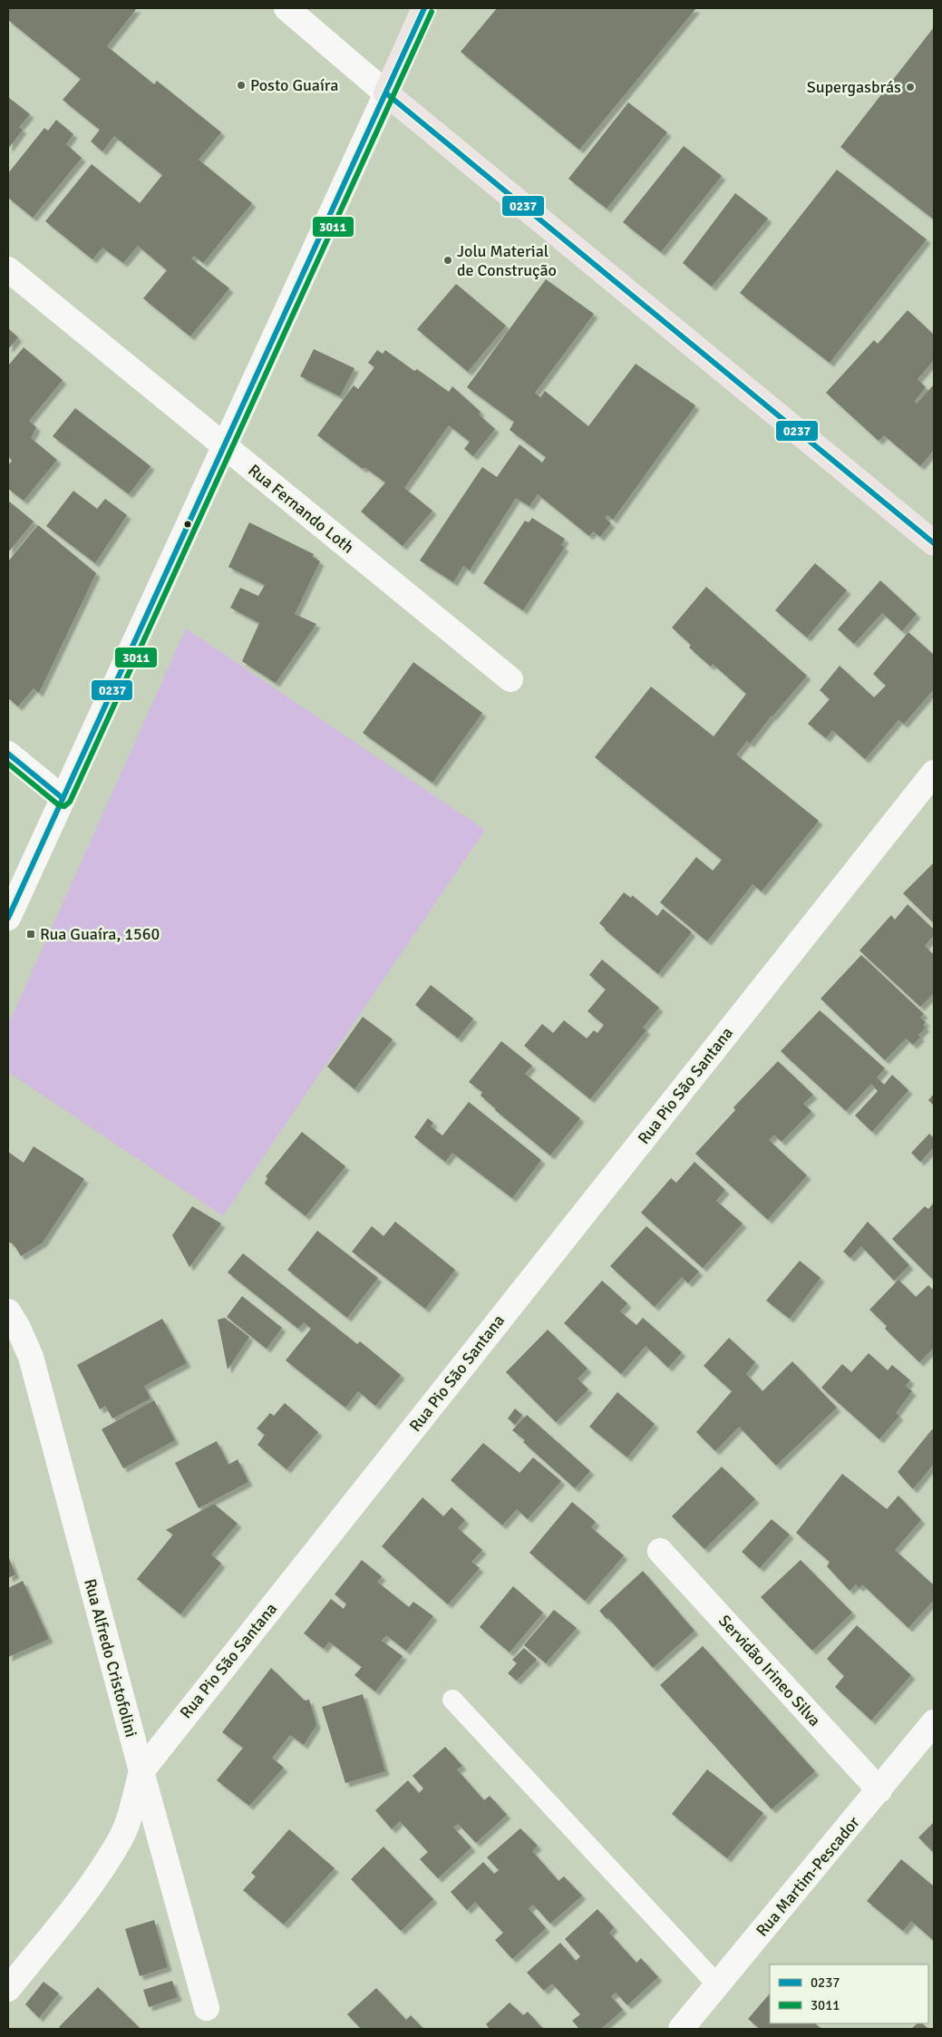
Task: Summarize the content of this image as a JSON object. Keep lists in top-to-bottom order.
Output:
{
  "streets": {
    "street": [
      "Rua Fernando Loth",
      "Rua Pio São Santana",
      "Rua Alfredo Cristofolini",
      "Servidão Irineo Silva",
      "Rua Martim-Pescador"
    ]
  },
  "crossings": [
    ["Rua Pio São Santana", "Rua Alfredo Cristofolini"],
    ["Servidão Irineo Silva", "Rua Martim-Pescador"]
  ],
  "places": {
    "other": ["Posto Guaíra", "Supergasbrás", "Jolu Material de Construção"],
    "transit": ["Rua Guaíra, 1560"]
  },
  "lines": ["transit line 0237", "transit line 3011"],
  "legend": ["0237", "3011"]
}
